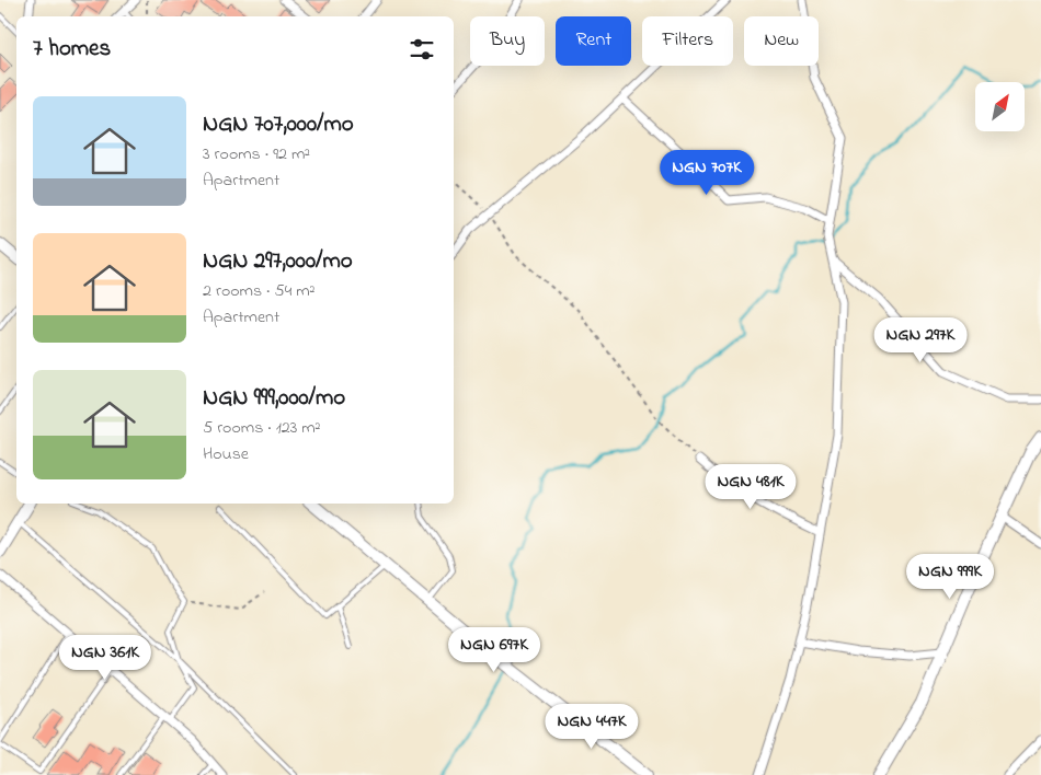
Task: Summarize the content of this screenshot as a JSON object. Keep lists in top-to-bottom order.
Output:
{
  "north": "top right",
  "page": {
    "chip": [
      "Buy",
      "Rent",
      "Filters",
      "New"
    ],
    "heading": "7 homes",
    "list": [
      {
        "name": "NGN 707,000/mo",
        "note": "3 rooms · 92 m² · Apartment"
      },
      {
        "name": "NGN 297,000/mo",
        "note": "2 rooms · 54 m² · Apartment"
      },
      {
        "name": "NGN 999,000/mo",
        "note": "5 rooms · 123 m² · House"
      }
    ],
    "price": [
      "NGN 707K",
      "NGN 297K",
      "NGN 481K",
      "NGN 999K",
      "NGN 697K",
      "NGN 361K",
      "NGN 447K"
    ]
  }
}
